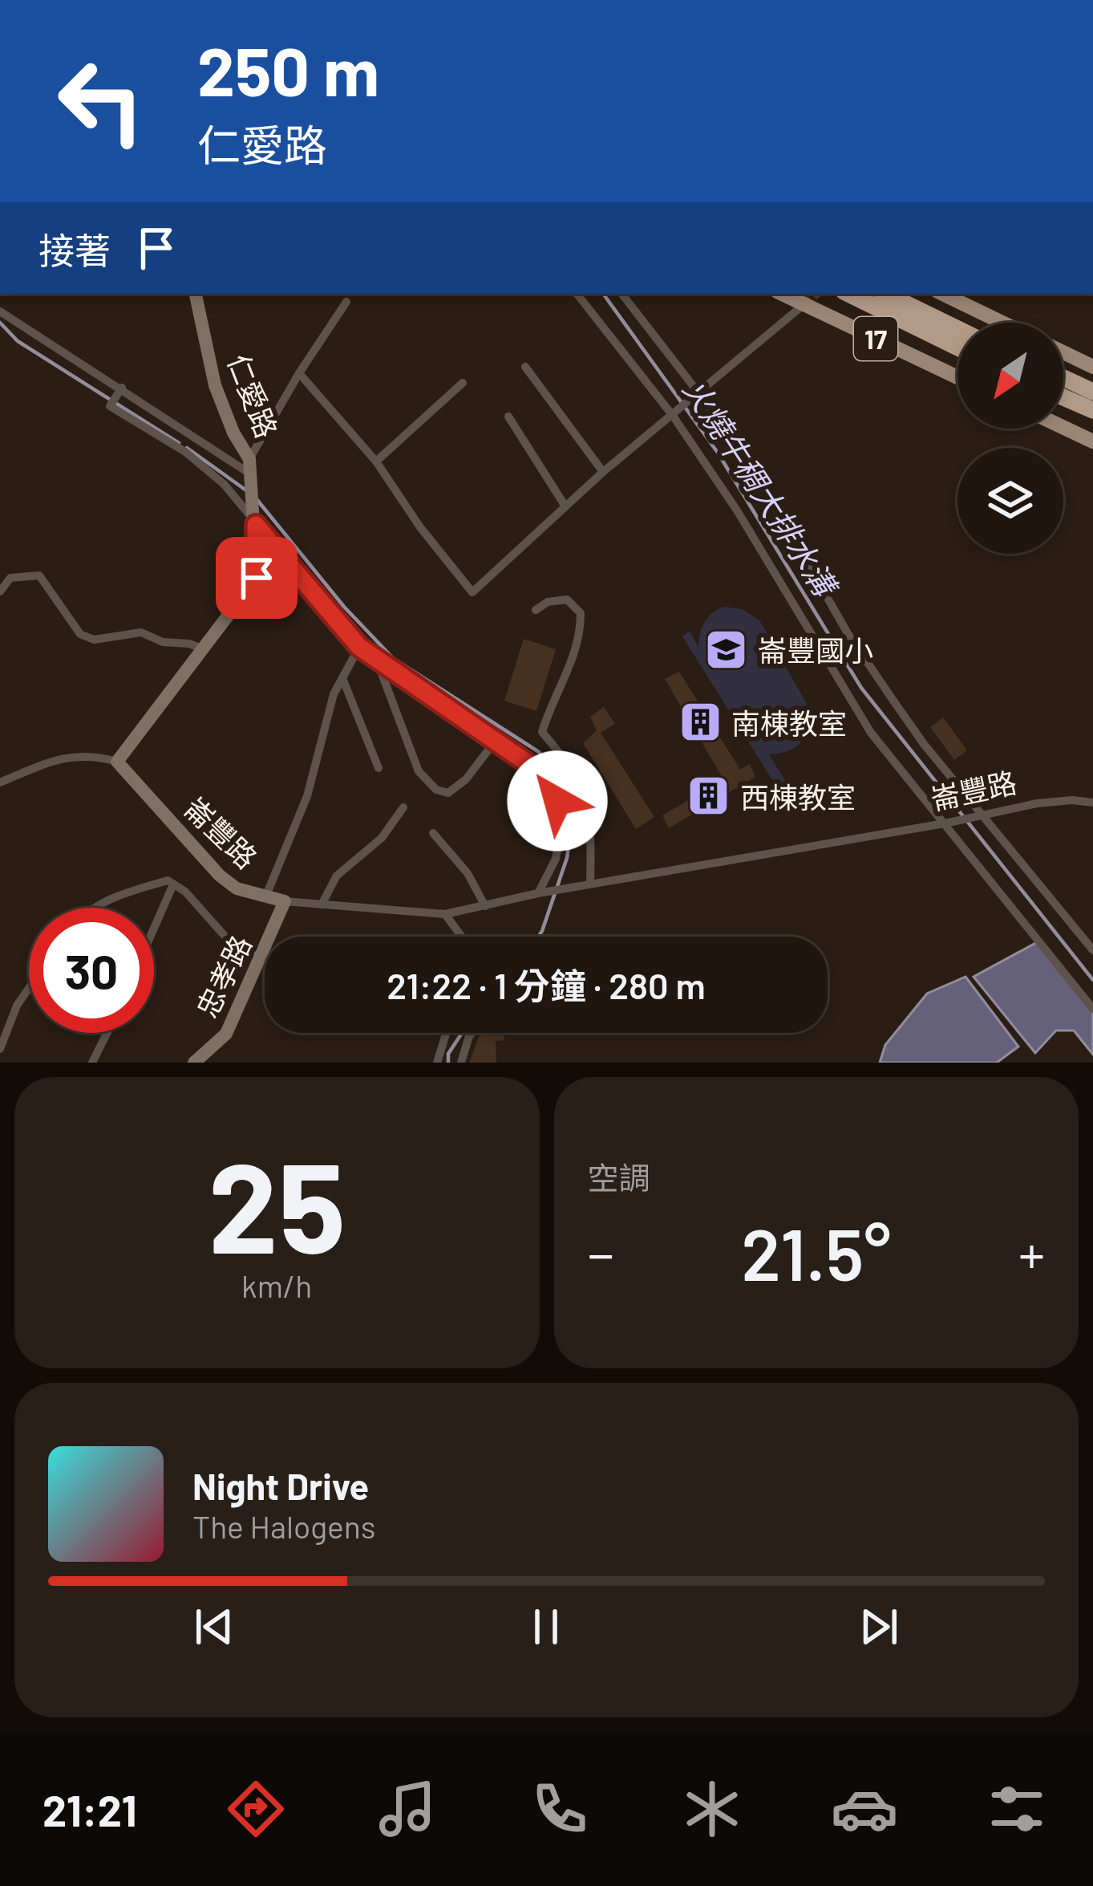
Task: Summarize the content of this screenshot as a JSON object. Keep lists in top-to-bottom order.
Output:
{
  "streets": {
    "main road": ["17"],
    "street": ["仁愛路", "崙豐路", "忠孝路"]
  },
  "crossings": [
    ["仁愛路", "崙豐路"],
    ["崙豐路", "忠孝路"]
  ],
  "water": ["火燒牛稠大排水溝"],
  "places": {
    "school or university": ["崙豐國小"],
    "building": ["南棟教室", "西棟教室"]
  },
  "north": "bottom left",
  "page": {
    "turn": ["250 m", "仁愛路"],
    "then": "接著",
    "limit": "30",
    "trip": "21:22 · 1 分鐘 · 280 m",
    "tile": [
      ["25", "km/h"],
      "空調"
    ],
    "heat": ["−", "21.5°", "+"],
    "song": ["Night Drive", "The Halogens"],
    "tabs": "21:21"
  }
}
